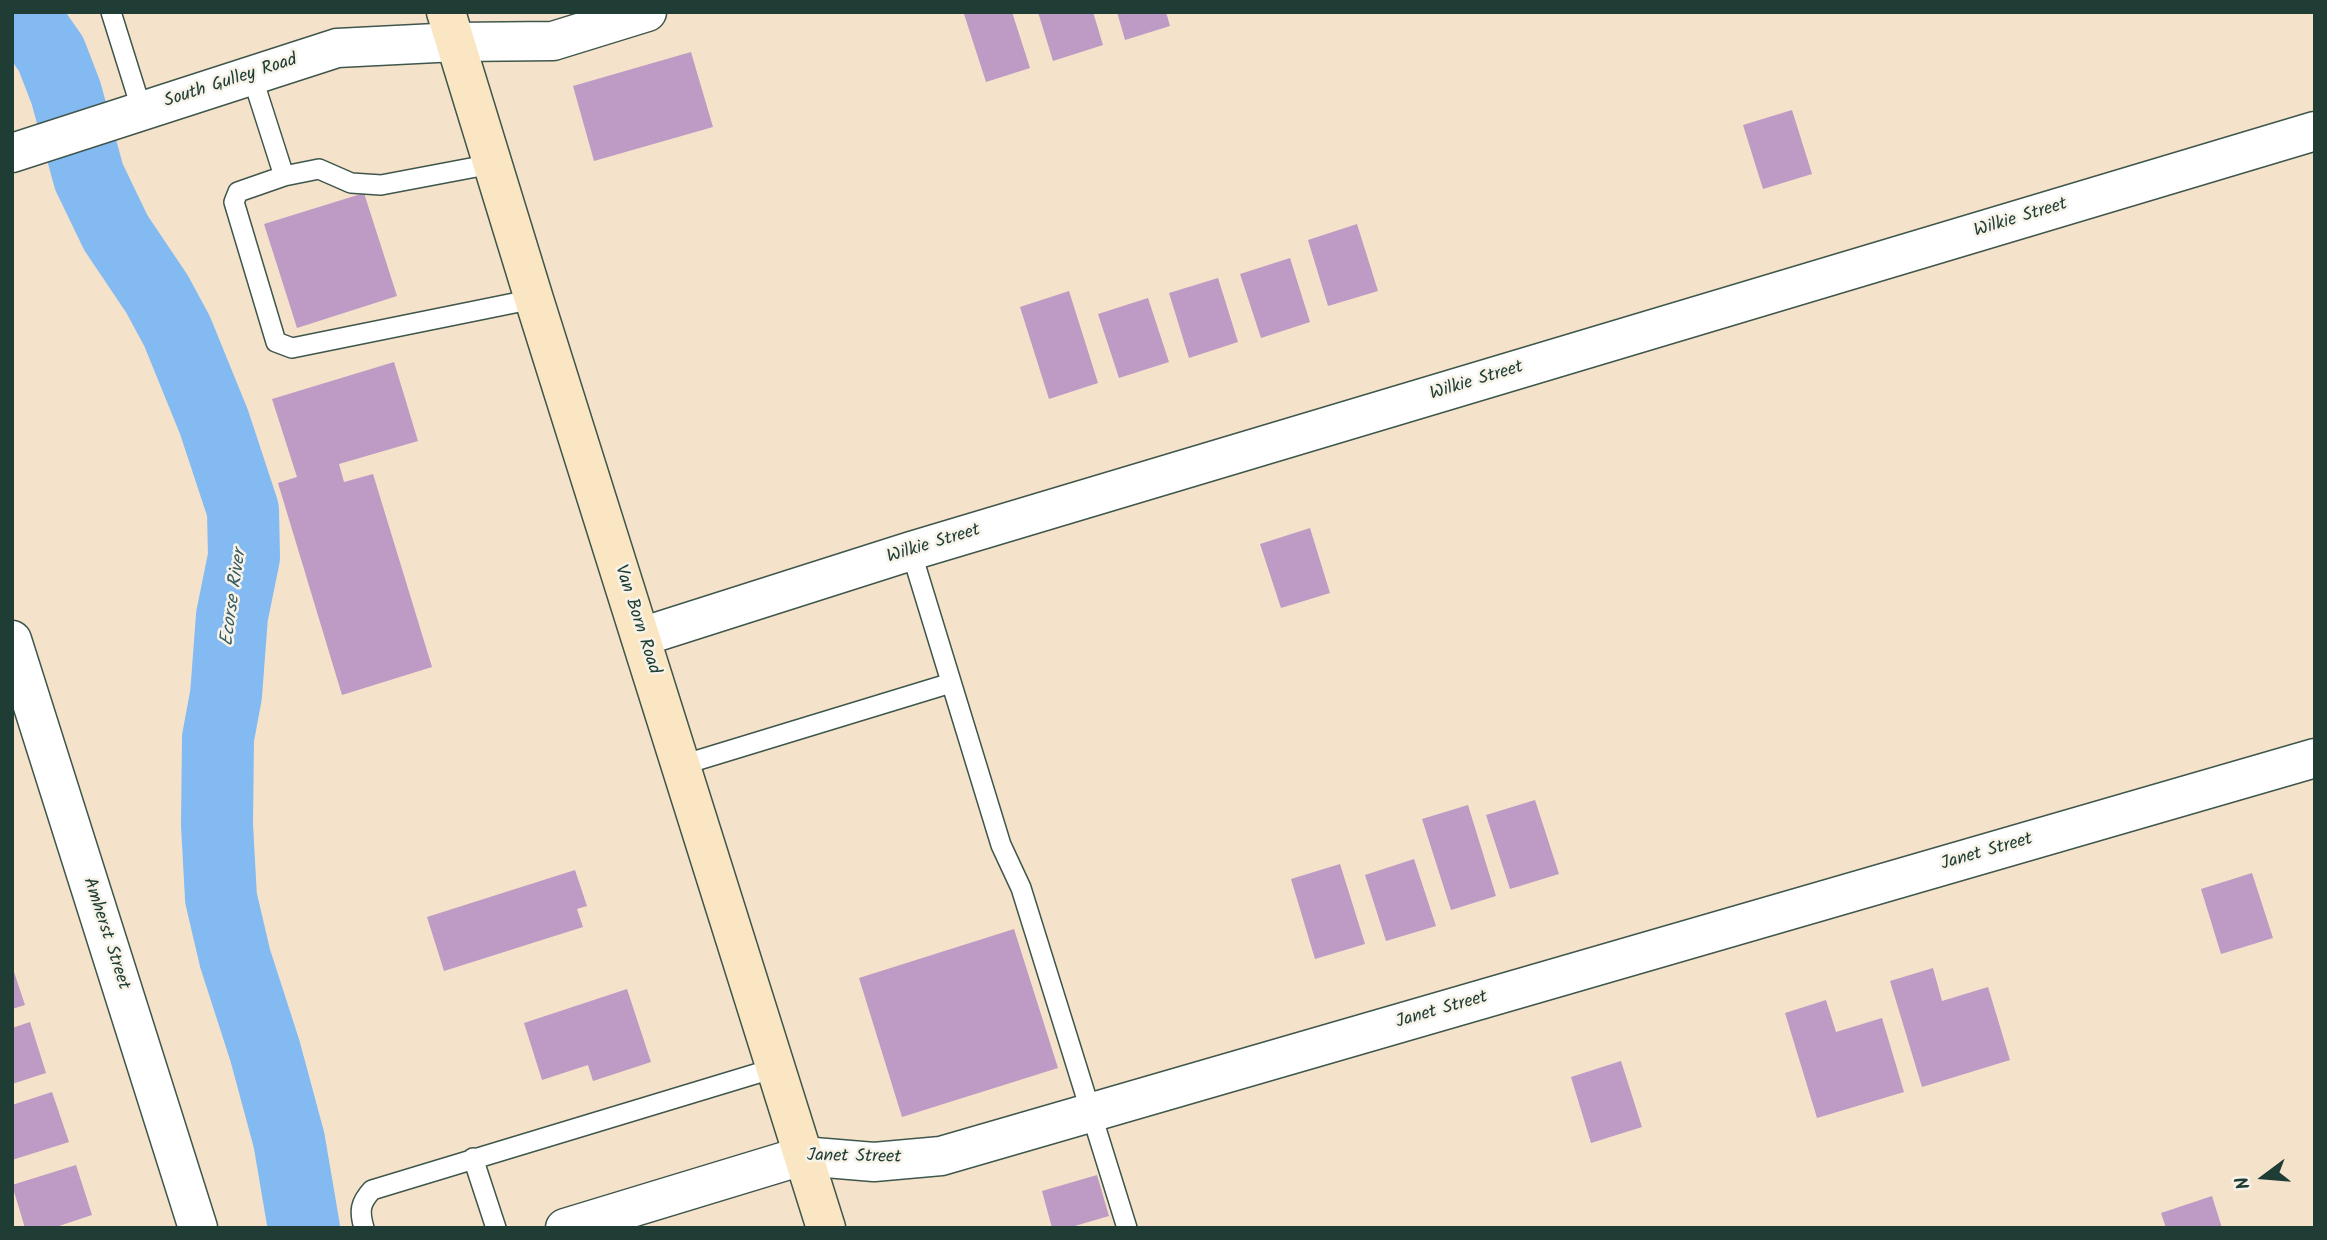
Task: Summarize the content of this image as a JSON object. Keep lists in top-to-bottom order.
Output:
{
  "streets": {
    "main road": ["Van Born Road"],
    "street": [
      "South Gulley Road",
      "Wilkie Street",
      "Janet Street",
      "Amherst Street"
    ]
  },
  "crossings": [
    ["South Gulley Road", "Van Born Road"],
    ["Wilkie Street", "Van Born Road"],
    ["Van Born Road", "Janet Street"]
  ],
  "water": ["Ecorse River"],
  "north": "left"
}
